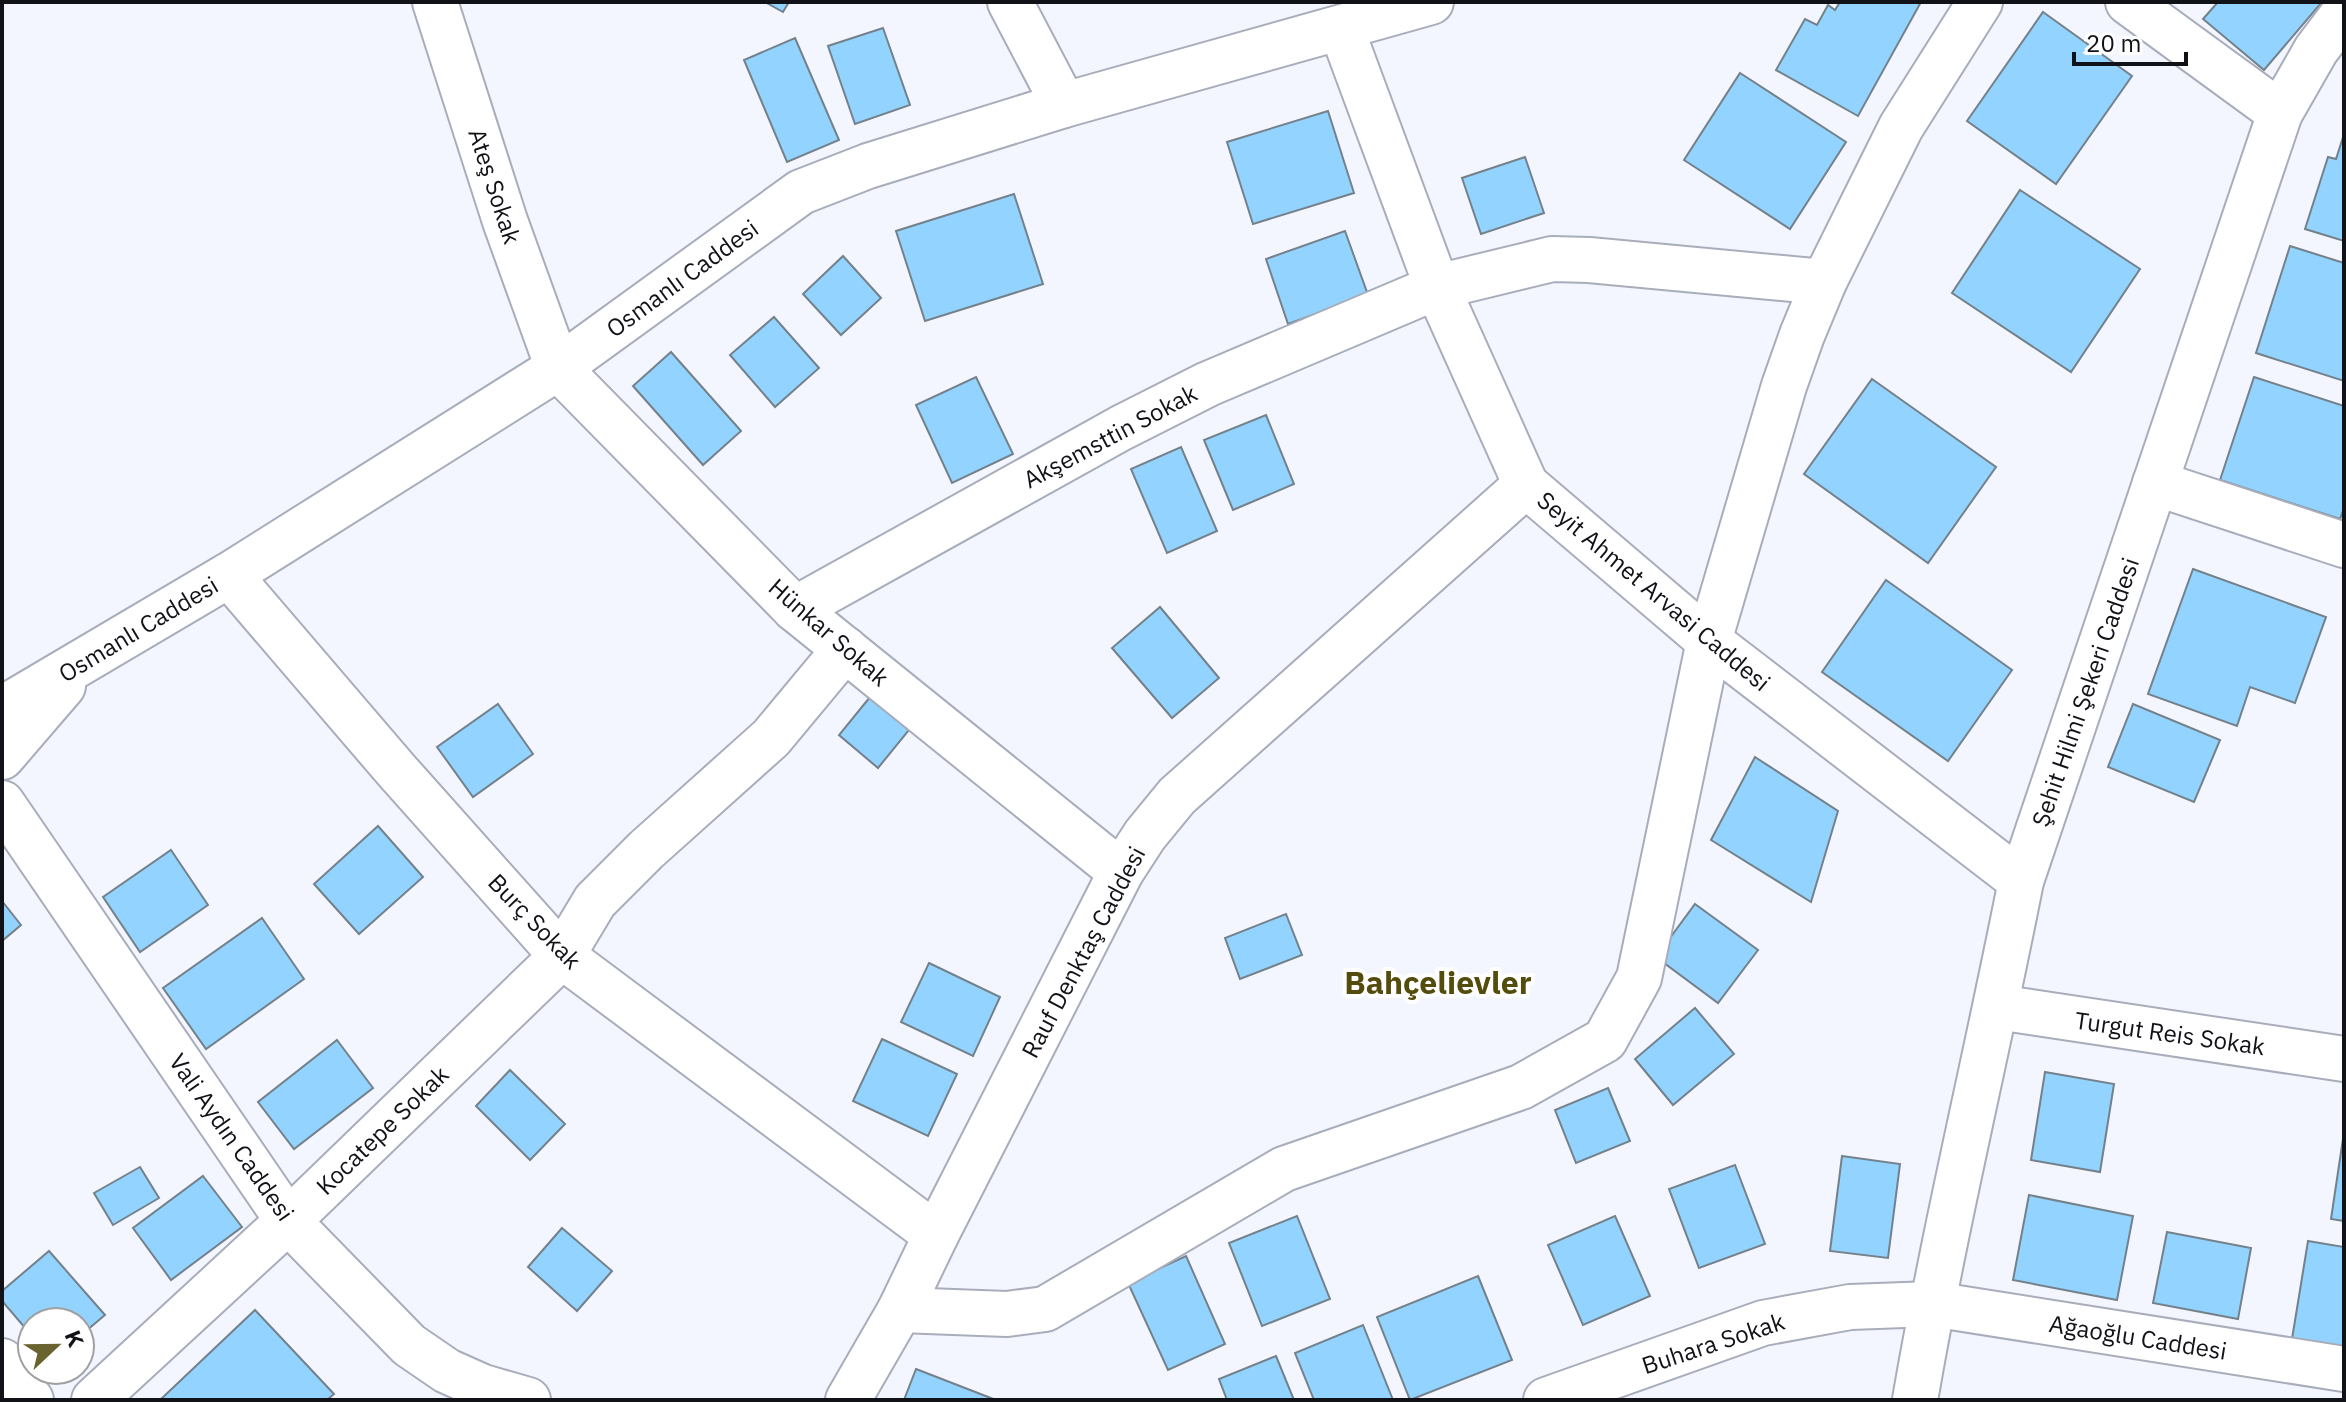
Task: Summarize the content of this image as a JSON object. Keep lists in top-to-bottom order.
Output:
{
  "streets": {
    "street": [
      "Ateş Sokak",
      "Osmanlı Caddesi",
      "Akşemsttin Sokak",
      "Seyit Ahmet Arvasi Caddesi",
      "Hünkar Sokak",
      "Şehit Hilmi Şekeri Caddesi",
      "Burç Sokak",
      "Rauf Denktaş Caddesi",
      "Turgut Reis Sokak",
      "Kocatepe Sokak",
      "Vali Aydın Caddesi",
      "Ağaoğlu Caddesi",
      "Buhara Sokak"
    ]
  },
  "crossings": [
    ["Ateş Sokak", "Osmanlı Caddesi"],
    ["Ateş Sokak", "Hünkar Sokak"],
    ["Osmanlı Caddesi", "Seyit Ahmet Arvasi Caddesi"],
    ["Osmanlı Caddesi", "Hünkar Sokak"],
    ["Osmanlı Caddesi", "Burç Sokak"],
    ["Akşemsttin Sokak", "Seyit Ahmet Arvasi Caddesi"],
    ["Akşemsttin Sokak", "Hünkar Sokak"],
    ["Seyit Ahmet Arvasi Caddesi", "Şehit Hilmi Şekeri Caddesi"],
    ["Seyit Ahmet Arvasi Caddesi", "Rauf Denktaş Caddesi"],
    ["Hünkar Sokak", "Rauf Denktaş Caddesi"],
    ["Hünkar Sokak", "Kocatepe Sokak"],
    ["Şehit Hilmi Şekeri Caddesi", "Turgut Reis Sokak"],
    ["Şehit Hilmi Şekeri Caddesi", "Ağaoğlu Caddesi"],
    ["Şehit Hilmi Şekeri Caddesi", "Buhara Sokak"],
    ["Burç Sokak", "Rauf Denktaş Caddesi"],
    ["Burç Sokak", "Kocatepe Sokak"],
    ["Kocatepe Sokak", "Vali Aydın Caddesi"],
    ["Ağaoğlu Caddesi", "Buhara Sokak"]
  ],
  "districts": ["Bahçelievler"],
  "scale_bar": "20 m",
  "north": "right"
}
